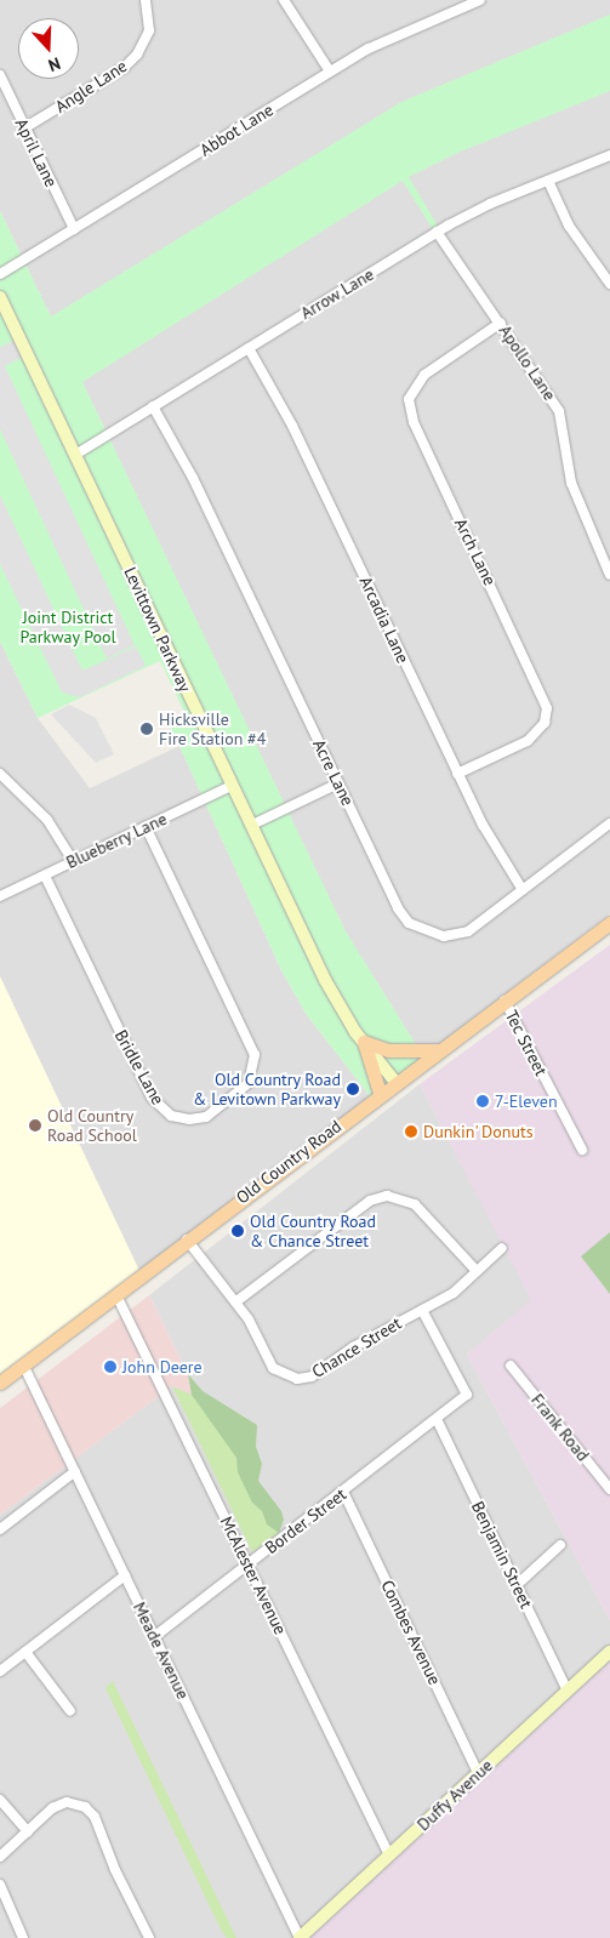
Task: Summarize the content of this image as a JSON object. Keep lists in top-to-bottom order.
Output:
{
  "streets": {
    "main road": ["Old Country Road"],
    "street": [
      "Angle Lane",
      "Abbot Lane",
      "April Lane",
      "Arrow Lane",
      "Apollo Lane",
      "Arch Lane",
      "Arcadia Lane",
      "Levittown Parkway",
      "Acre Lane",
      "Blueberry Lane",
      "Tec Street",
      "Bridle Lane",
      "Chance Street",
      "Frank Road",
      "Border Street",
      "Benjamin Street",
      "McAlester Avenue",
      "Combes Avenue",
      "Meade Avenue",
      "Duffy Avenue"
    ]
  },
  "crossings": [
    ["Angle Lane", "April Lane"],
    ["Abbot Lane", "April Lane"],
    ["Arrow Lane", "Apollo Lane"],
    ["Arrow Lane", "Arcadia Lane"],
    ["Arrow Lane", "Levittown Parkway"],
    ["Arrow Lane", "Acre Lane"],
    ["Apollo Lane", "Arch Lane"],
    ["Arch Lane", "Arcadia Lane"],
    ["Arcadia Lane", "Acre Lane"],
    ["Levittown Parkway", "Blueberry Lane"],
    ["Levittown Parkway", "Old Country Road"],
    ["Blueberry Lane", "Bridle Lane"],
    ["Tec Street", "Old Country Road"],
    ["Old Country Road", "Chance Street"],
    ["Old Country Road", "McAlester Avenue"],
    ["Old Country Road", "Meade Avenue"],
    ["Chance Street", "Border Street"],
    ["Border Street", "Benjamin Street"],
    ["Border Street", "McAlester Avenue"],
    ["Border Street", "Combes Avenue"],
    ["Border Street", "Meade Avenue"],
    ["Benjamin Street", "Duffy Avenue"],
    ["McAlester Avenue", "Duffy Avenue"],
    ["Combes Avenue", "Duffy Avenue"],
    ["Meade Avenue", "Duffy Avenue"]
  ],
  "parks": ["Joint District Parkway Pool"],
  "places": [
    "Hicksville Fire Station #4",
    "Old Country Road & Levitown Parkway",
    "7-Eleven",
    "Old Country Road School",
    "Dunkin' Donuts",
    "Old Country Road & Chance Street",
    "John Deere"
  ],
  "north": "bottom"
}
